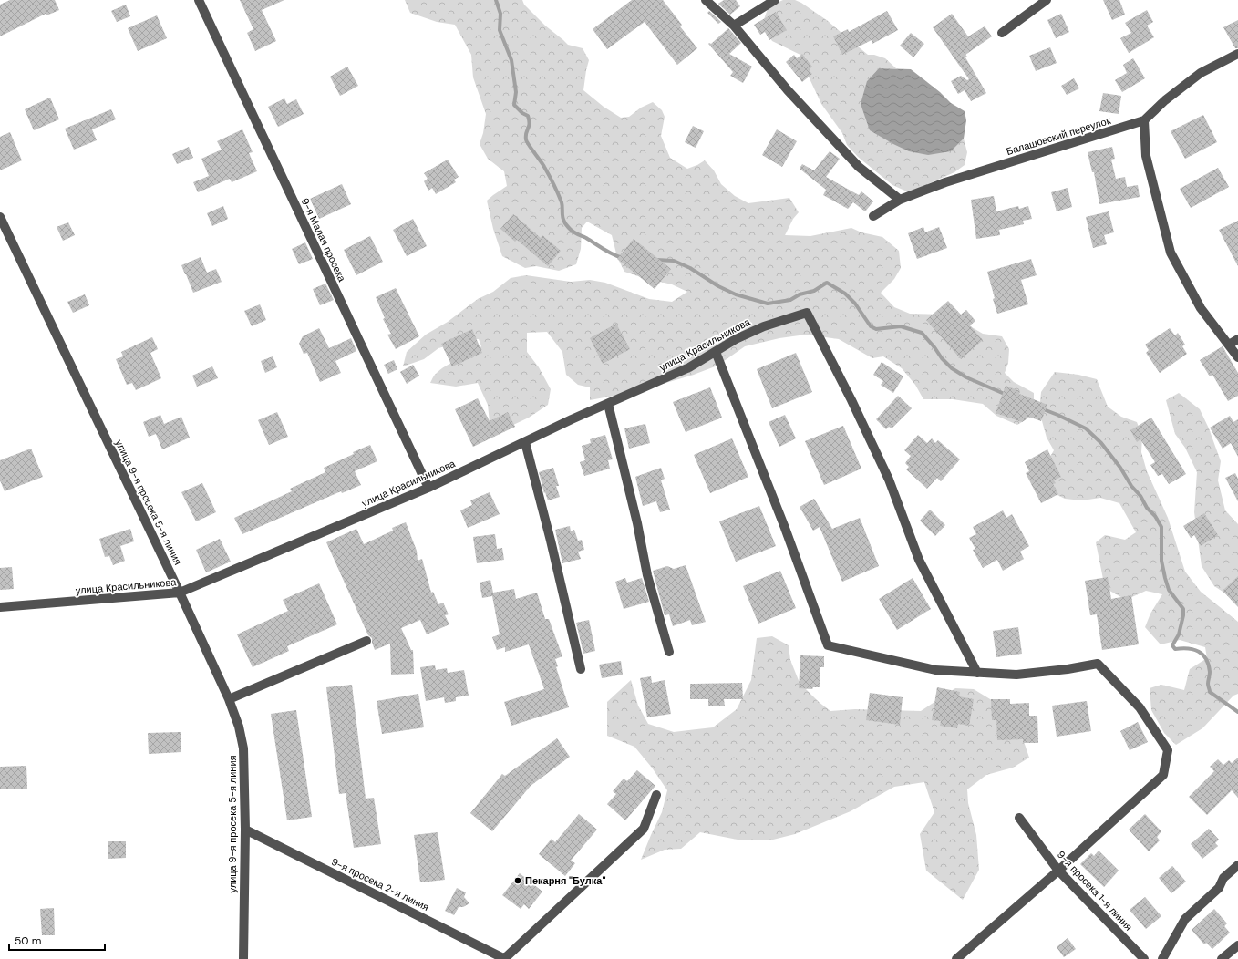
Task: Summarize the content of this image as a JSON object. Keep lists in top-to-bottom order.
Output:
{
  "streets": {
    "street": [
      "Балашовский переулок",
      "9-я Малая просека",
      "улица Красильникова",
      "улица 9-я просека 5-я линия",
      "9-я просека 2-я линия",
      "9-я просека 1-я линия"
    ]
  },
  "crossings": [
    ["9-я Малая просека", "улица Красильникова"],
    ["улица Красильникова", "улица 9-я просека 5-я линия"],
    ["улица 9-я просека 5-я линия", "9-я просека 2-я линия"]
  ],
  "places": ["Пекарня \"Булка\""],
  "scale_bar": "50 m"
}
